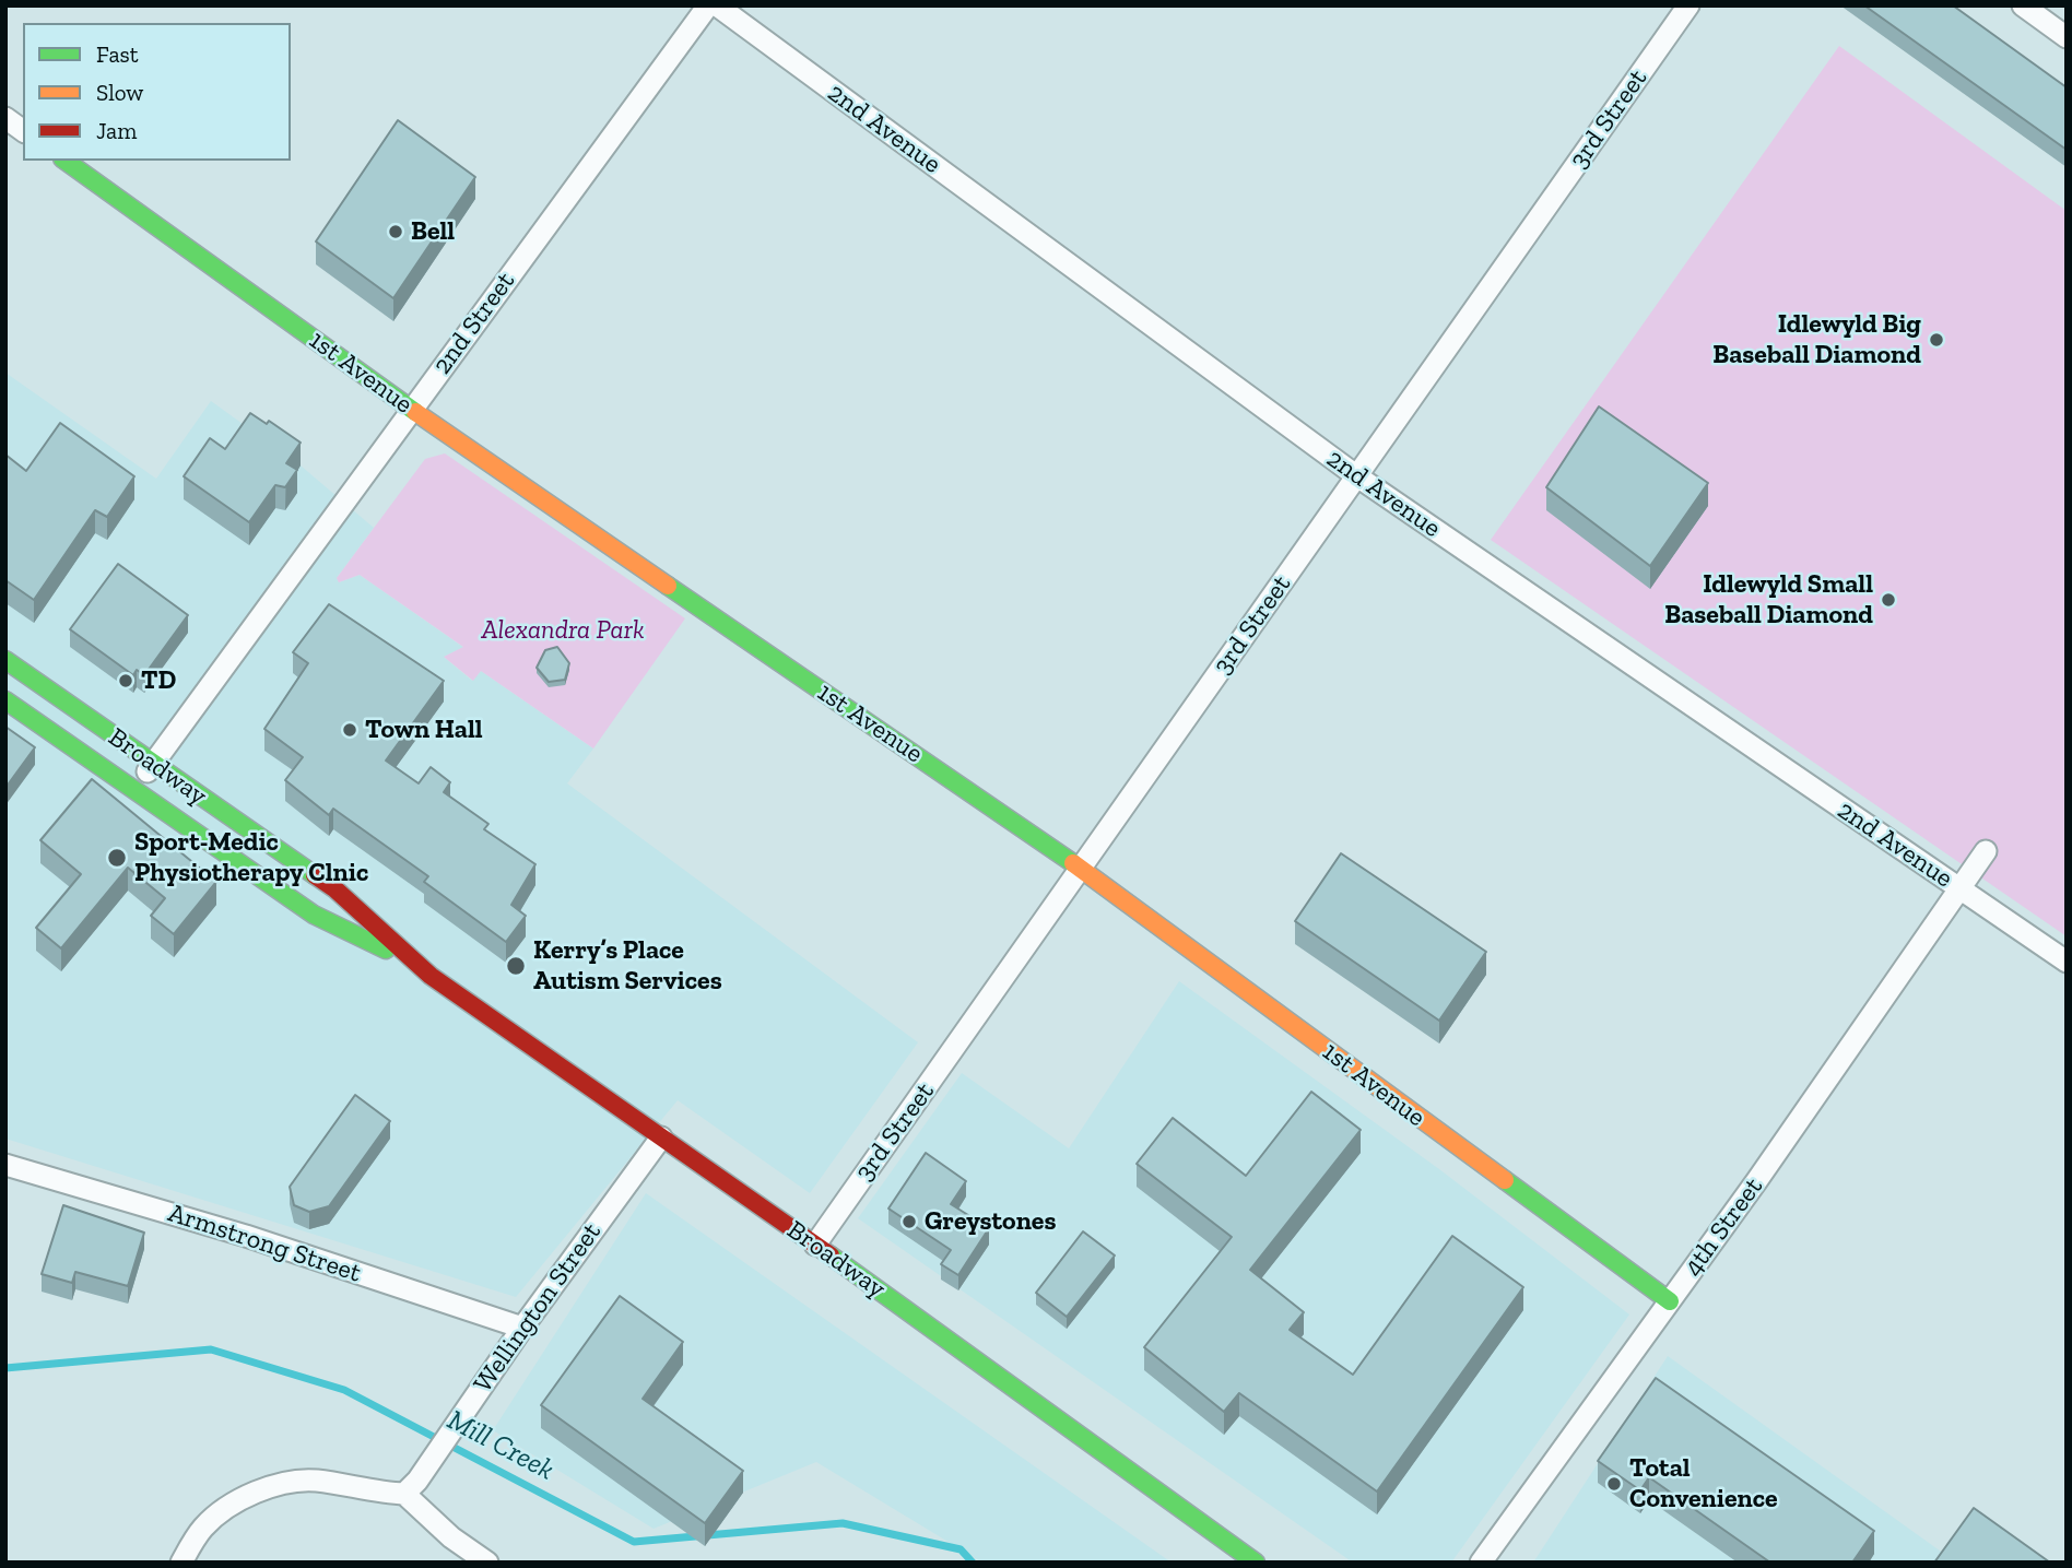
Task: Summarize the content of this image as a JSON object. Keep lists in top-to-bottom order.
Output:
{
  "streets": {
    "main road": ["1st Avenue", "Broadway"],
    "street": [
      "3rd Street",
      "2nd Avenue",
      "2nd Street",
      "4th Street",
      "Armstrong Street",
      "Wellington Street"
    ]
  },
  "crossings": [
    ["3rd Street", "2nd Avenue"],
    ["3rd Street", "1st Avenue"],
    ["3rd Street", "Broadway"],
    ["2nd Avenue", "4th Street"],
    ["2nd Street", "1st Avenue"],
    ["2nd Street", "Broadway"],
    ["1st Avenue", "4th Street"],
    ["Broadway", "Wellington Street"],
    ["Armstrong Street", "Wellington Street"]
  ],
  "water": ["Mill Creek"],
  "parks": ["Alexandra Park"],
  "places": [
    "Bell",
    "Idlewyld Big Baseball Diamond",
    "Idlewyld Small Baseball Diamond",
    "TD",
    "Town Hall",
    "Sport-Medic Physiotherapy Clnic",
    "Kerry’s Place Autism Services",
    "Greystones",
    "Total Convenience"
  ],
  "legend": ["Fast", "Slow", "Jam"]
}
